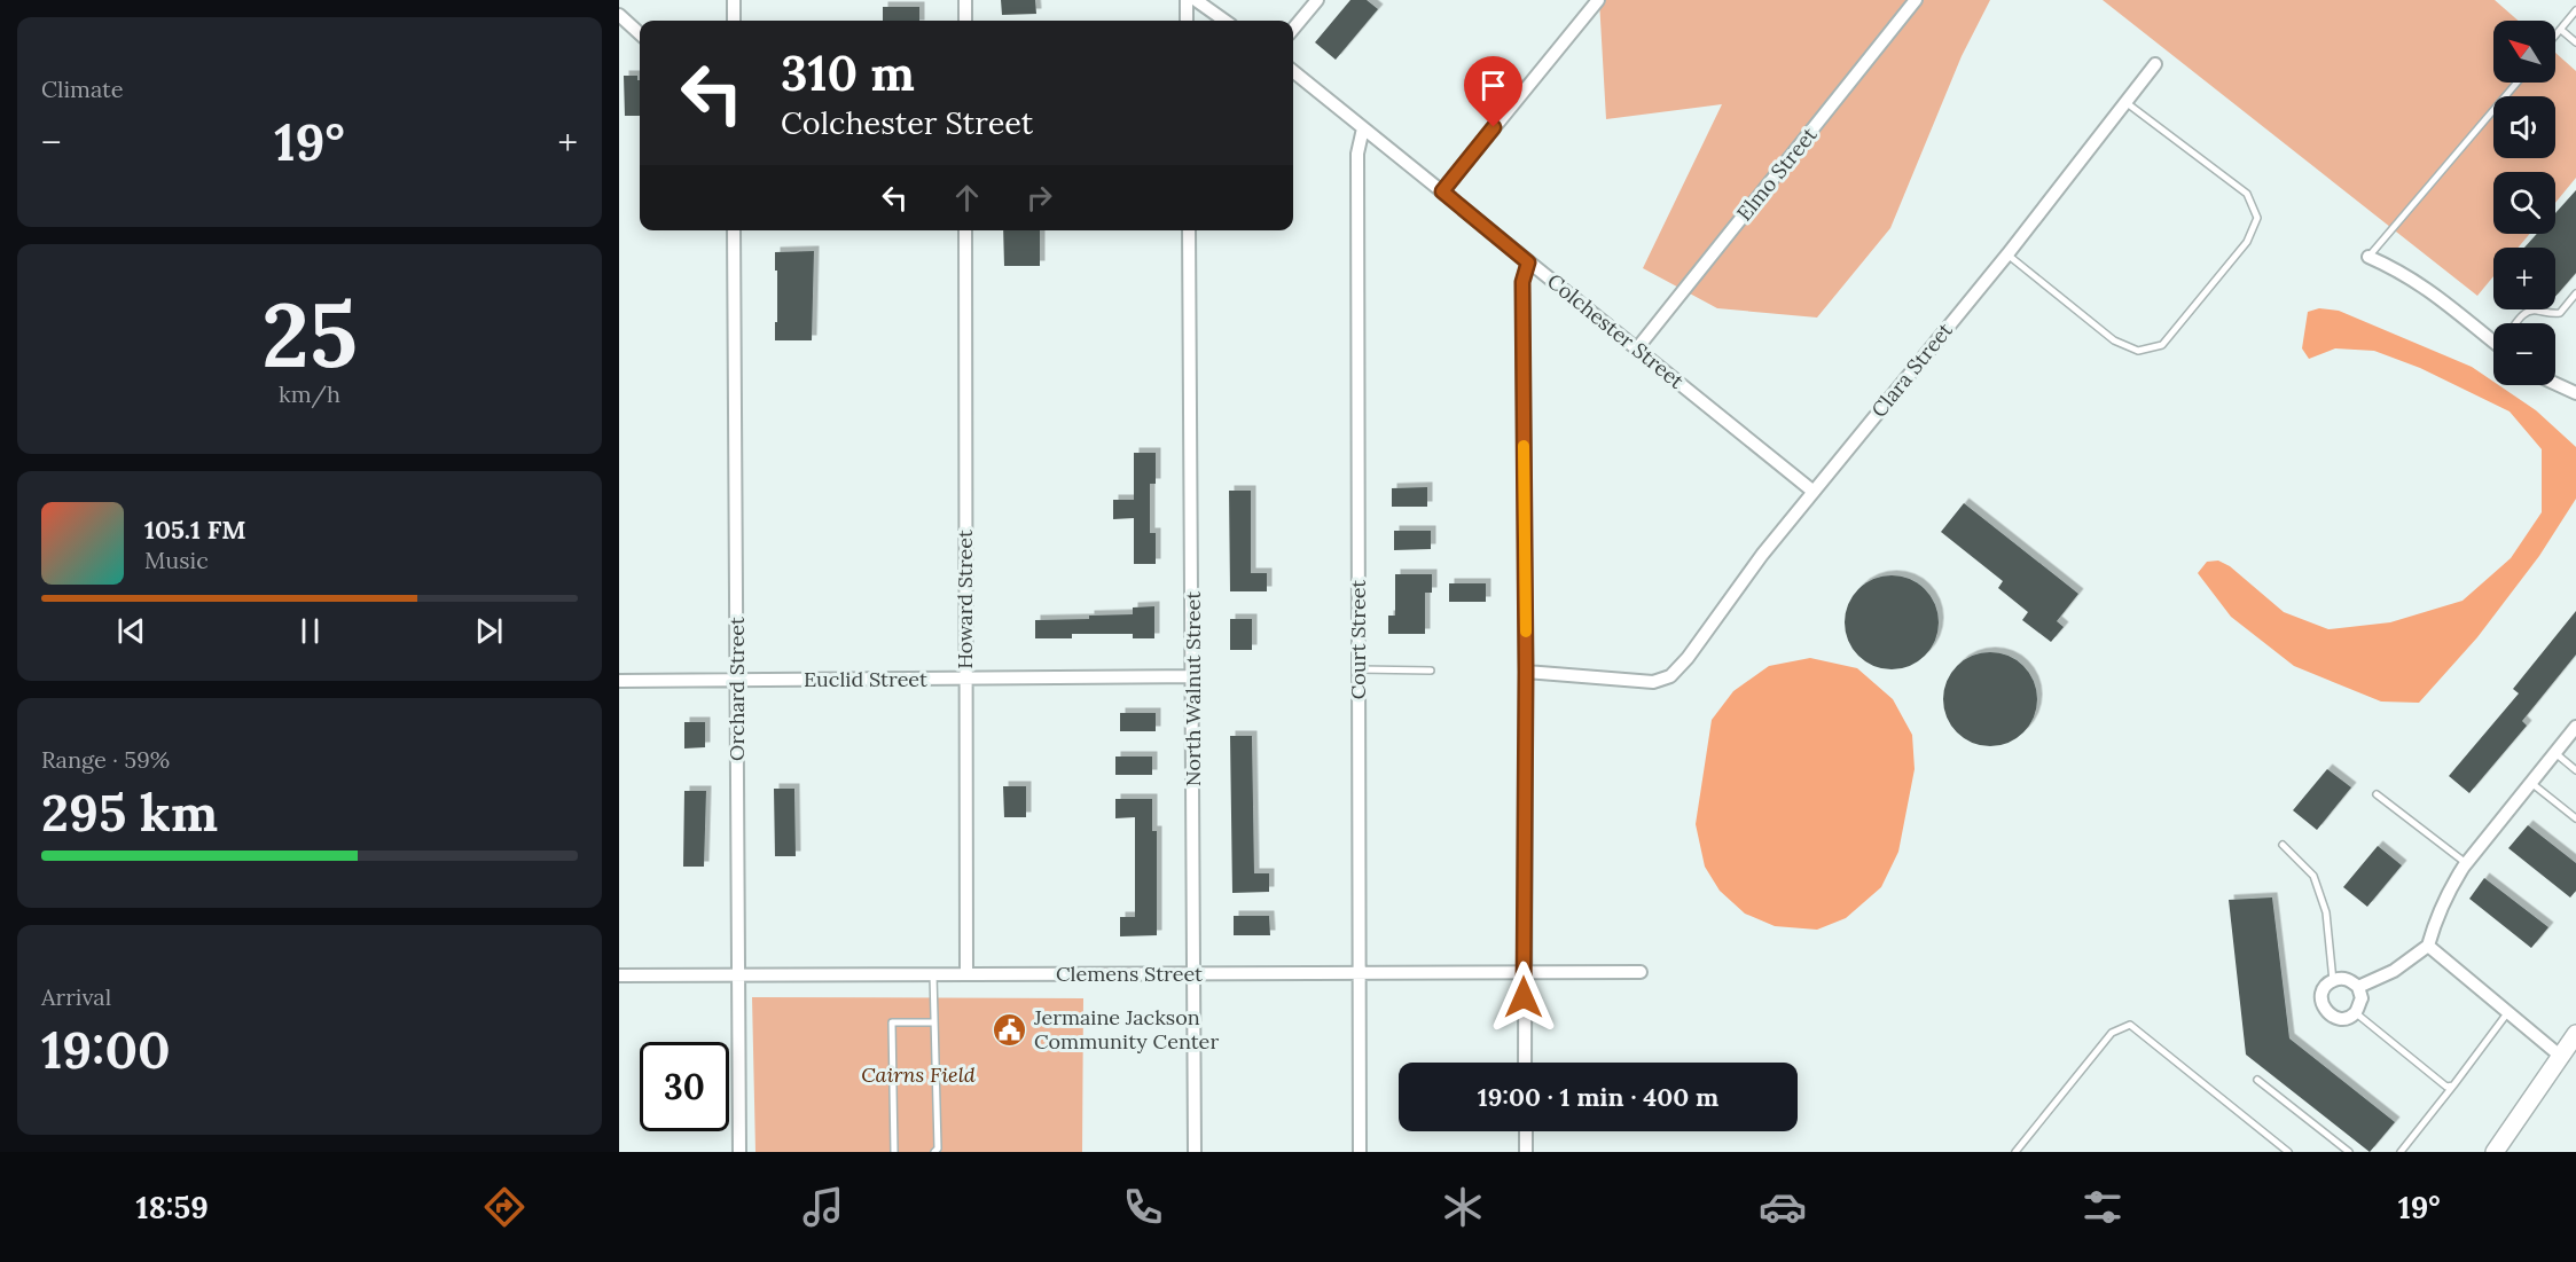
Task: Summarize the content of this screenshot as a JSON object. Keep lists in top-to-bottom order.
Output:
{
  "streets": {
    "street": [
      "Elmo Street",
      "Colchester Street",
      "Clara Street",
      "Howard Street",
      "Court Street",
      "Euclid Street",
      "Orchard Street",
      "North Walnut Street",
      "Clemens Street"
    ]
  },
  "crossings": [
    ["Elmo Street", "Colchester Street"],
    ["Colchester Street", "Clara Street"],
    ["Colchester Street", "Court Street"],
    ["Howard Street", "Euclid Street"],
    ["Howard Street", "Clemens Street"],
    ["Court Street", "Clemens Street"],
    ["Euclid Street", "Orchard Street"],
    ["Euclid Street", "North Walnut Street"],
    ["Orchard Street", "Clemens Street"],
    ["North Walnut Street", "Clemens Street"]
  ],
  "parks": ["Cairns Field"],
  "places": {
    "public building": ["Jermaine Jackson Community Center"]
  },
  "north": "top left",
  "page": {
    "tile": [
      "Climate",
      ["25", "km/h"],
      ["Range · 59%", "295 km"],
      ["Arrival", "19:00"]
    ],
    "map_buttons": ["+", "−"],
    "turn": ["310 m", "Colchester Street"],
    "heat": ["−", "19°", "+"],
    "song": ["105.1 FM", "Music"],
    "limit": "30",
    "trip": "19:00 · 1 min · 400 m",
    "tabs": ["18:59", "19°"]
  }
}
